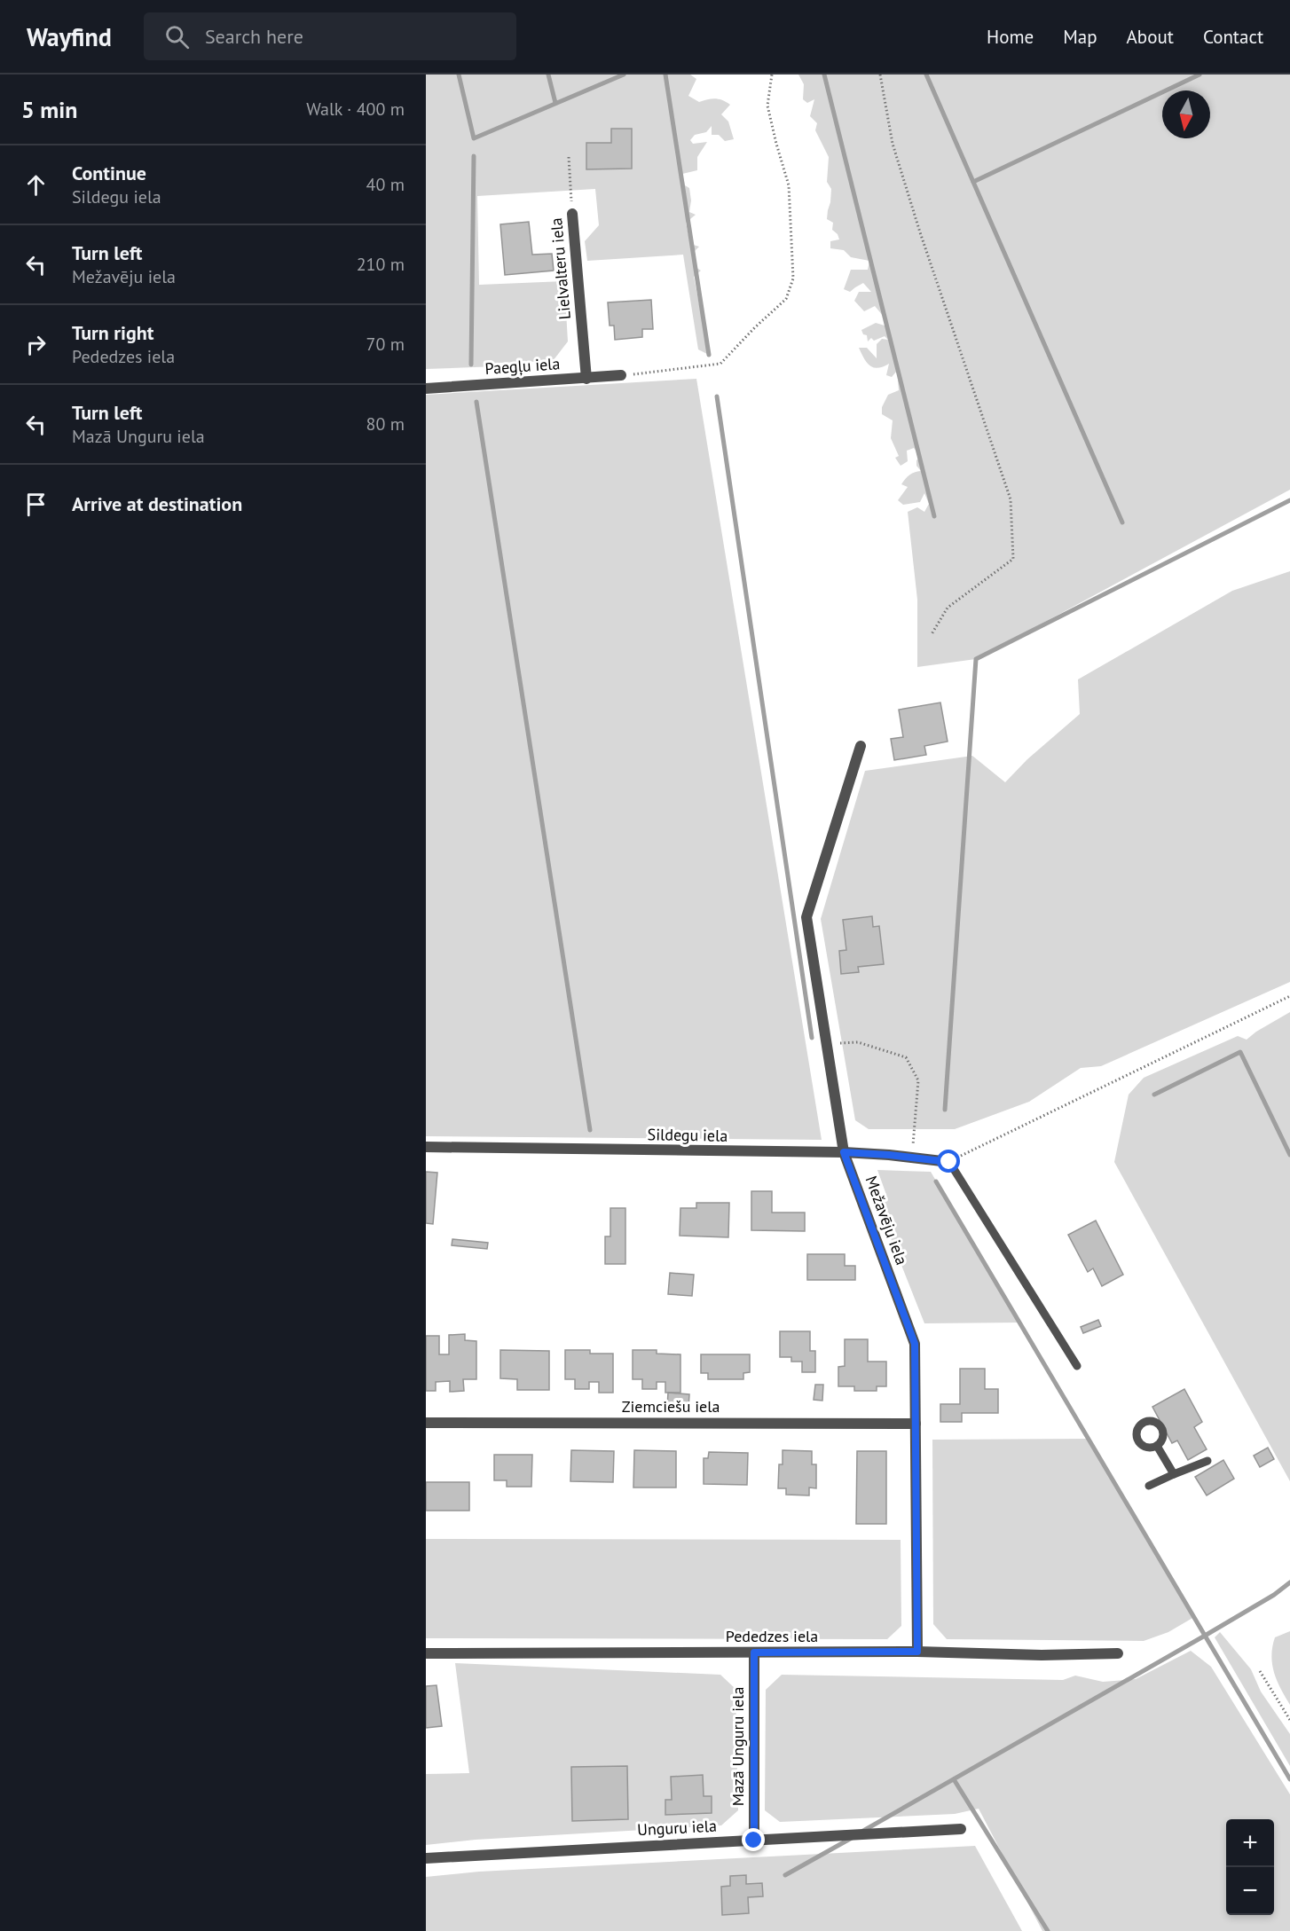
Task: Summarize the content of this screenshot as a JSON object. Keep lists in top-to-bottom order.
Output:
{
  "streets": {
    "street": [
      "Lielvalteru iela",
      "Paegļu iela",
      "Sildegu iela",
      "Mežavēju iela",
      "Ziemciešu iela",
      "Pededzes iela",
      "Mazā Unguru iela",
      "Unguru iela"
    ]
  },
  "crossings": [
    ["Lielvalteru iela", "Paegļu iela"],
    ["Sildegu iela", "Mežavēju iela"],
    ["Mežavēju iela", "Ziemciešu iela"],
    ["Mežavēju iela", "Pededzes iela"],
    ["Pededzes iela", "Mazā Unguru iela"],
    ["Mazā Unguru iela", "Unguru iela"]
  ],
  "north": "bottom",
  "page": {
    "header": "Wayfind",
    "search": "Search here",
    "nav": [
      "Home",
      "Map",
      "About",
      "Contact"
    ],
    "heading": ["5 min", "Walk · 400 m"],
    "list": [
      ["Continue", "Sildegu iela", "40 m"],
      ["Turn left", "Mežavēju iela", "210 m"],
      ["Turn right", "Pededzes iela", "70 m"],
      ["Turn left", "Mazā Unguru iela", "80 m"],
      "Arrive at destination"
    ],
    "map_buttons": ["+", "−"]
  }
}
